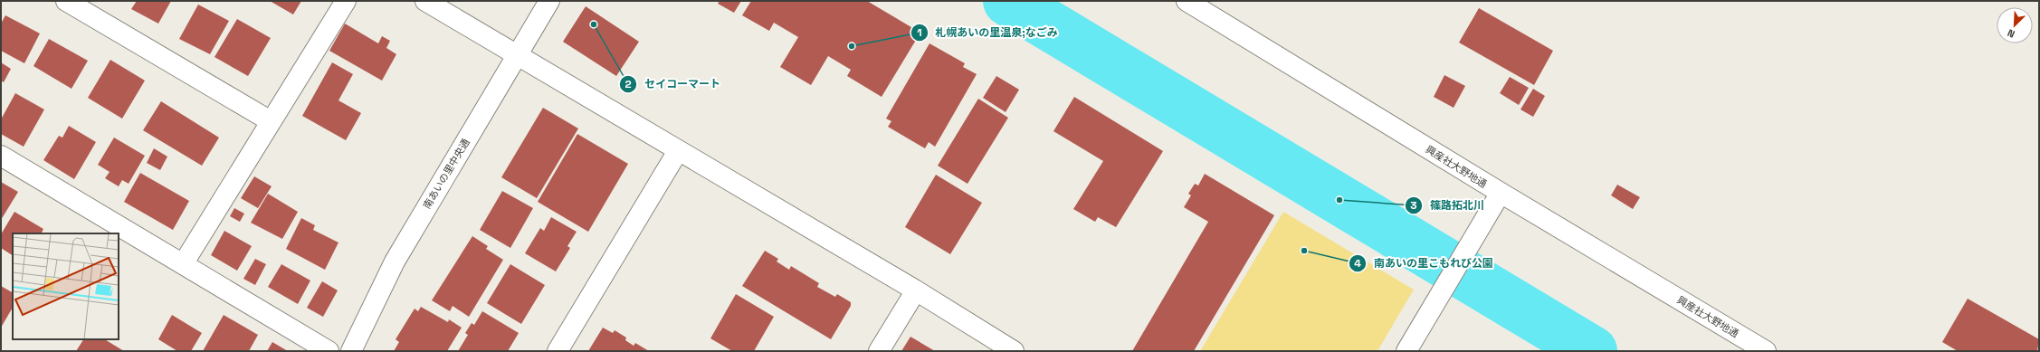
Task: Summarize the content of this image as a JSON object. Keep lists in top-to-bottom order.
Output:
{
  "streets": {
    "street": ["興産社大野地通", "南あいの里中央通"]
  },
  "places": [
    "セイコーマート",
    "札幌あいの里温泉;なごみ",
    "篠路拓北川",
    "南あいの里こもれび公園"
  ],
  "north": "bottom left"
}
